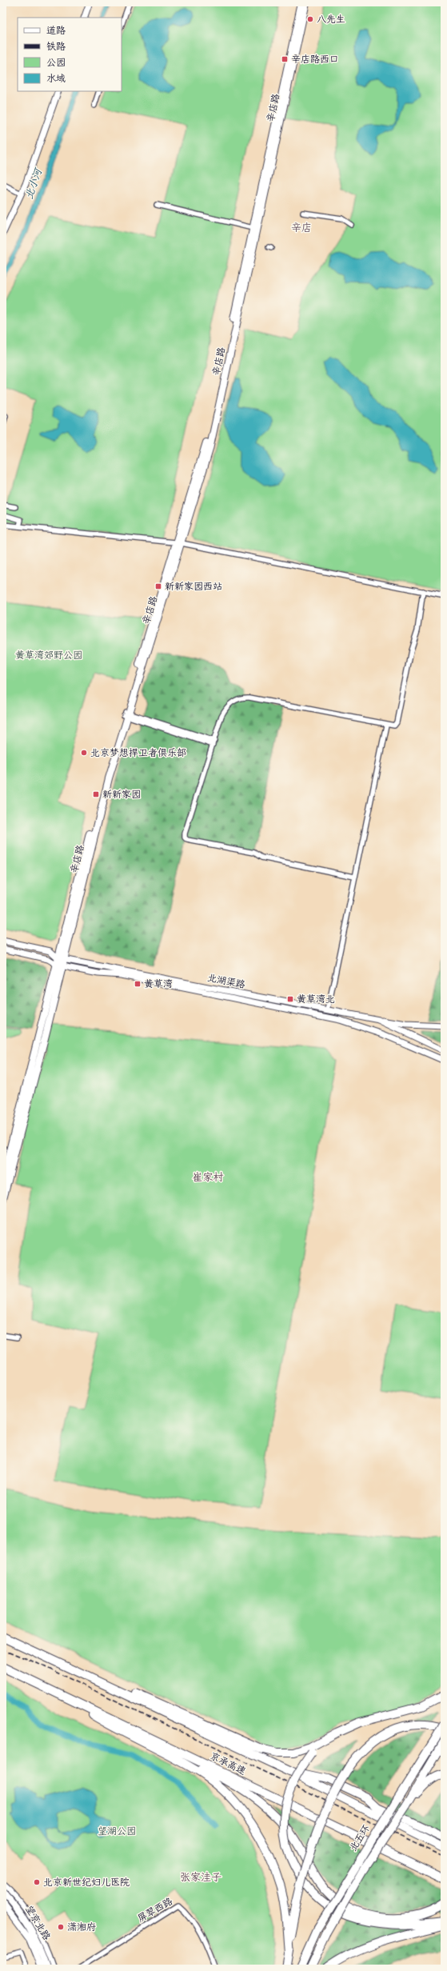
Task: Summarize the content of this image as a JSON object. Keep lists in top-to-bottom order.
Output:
{
  "streets": {
    "highway": ["京承高速", "北五环"],
    "main road": ["辛店路", "北湖渠路", "望京北路"],
    "street": ["屏翠西路"]
  },
  "crossings": [
    ["辛店路", "北湖渠路"]
  ],
  "districts": ["辛店", "崔家村", "张家洼子"],
  "water": ["北小河"],
  "parks": ["黄草湾郊野公园", "望湖公园"],
  "places": {
    "other": [
      "八先生",
      "北京梦想捍卫者俱乐部",
      "北京新世纪妇儿医院",
      "潇湘府"
    ],
    "transit": [
      "辛店路西口",
      "新新家园西站",
      "新新家园",
      "黄草湾",
      "黄草湾北"
    ]
  },
  "legend": [
    "道路",
    "铁路",
    "公园",
    "水域"
  ]
}
